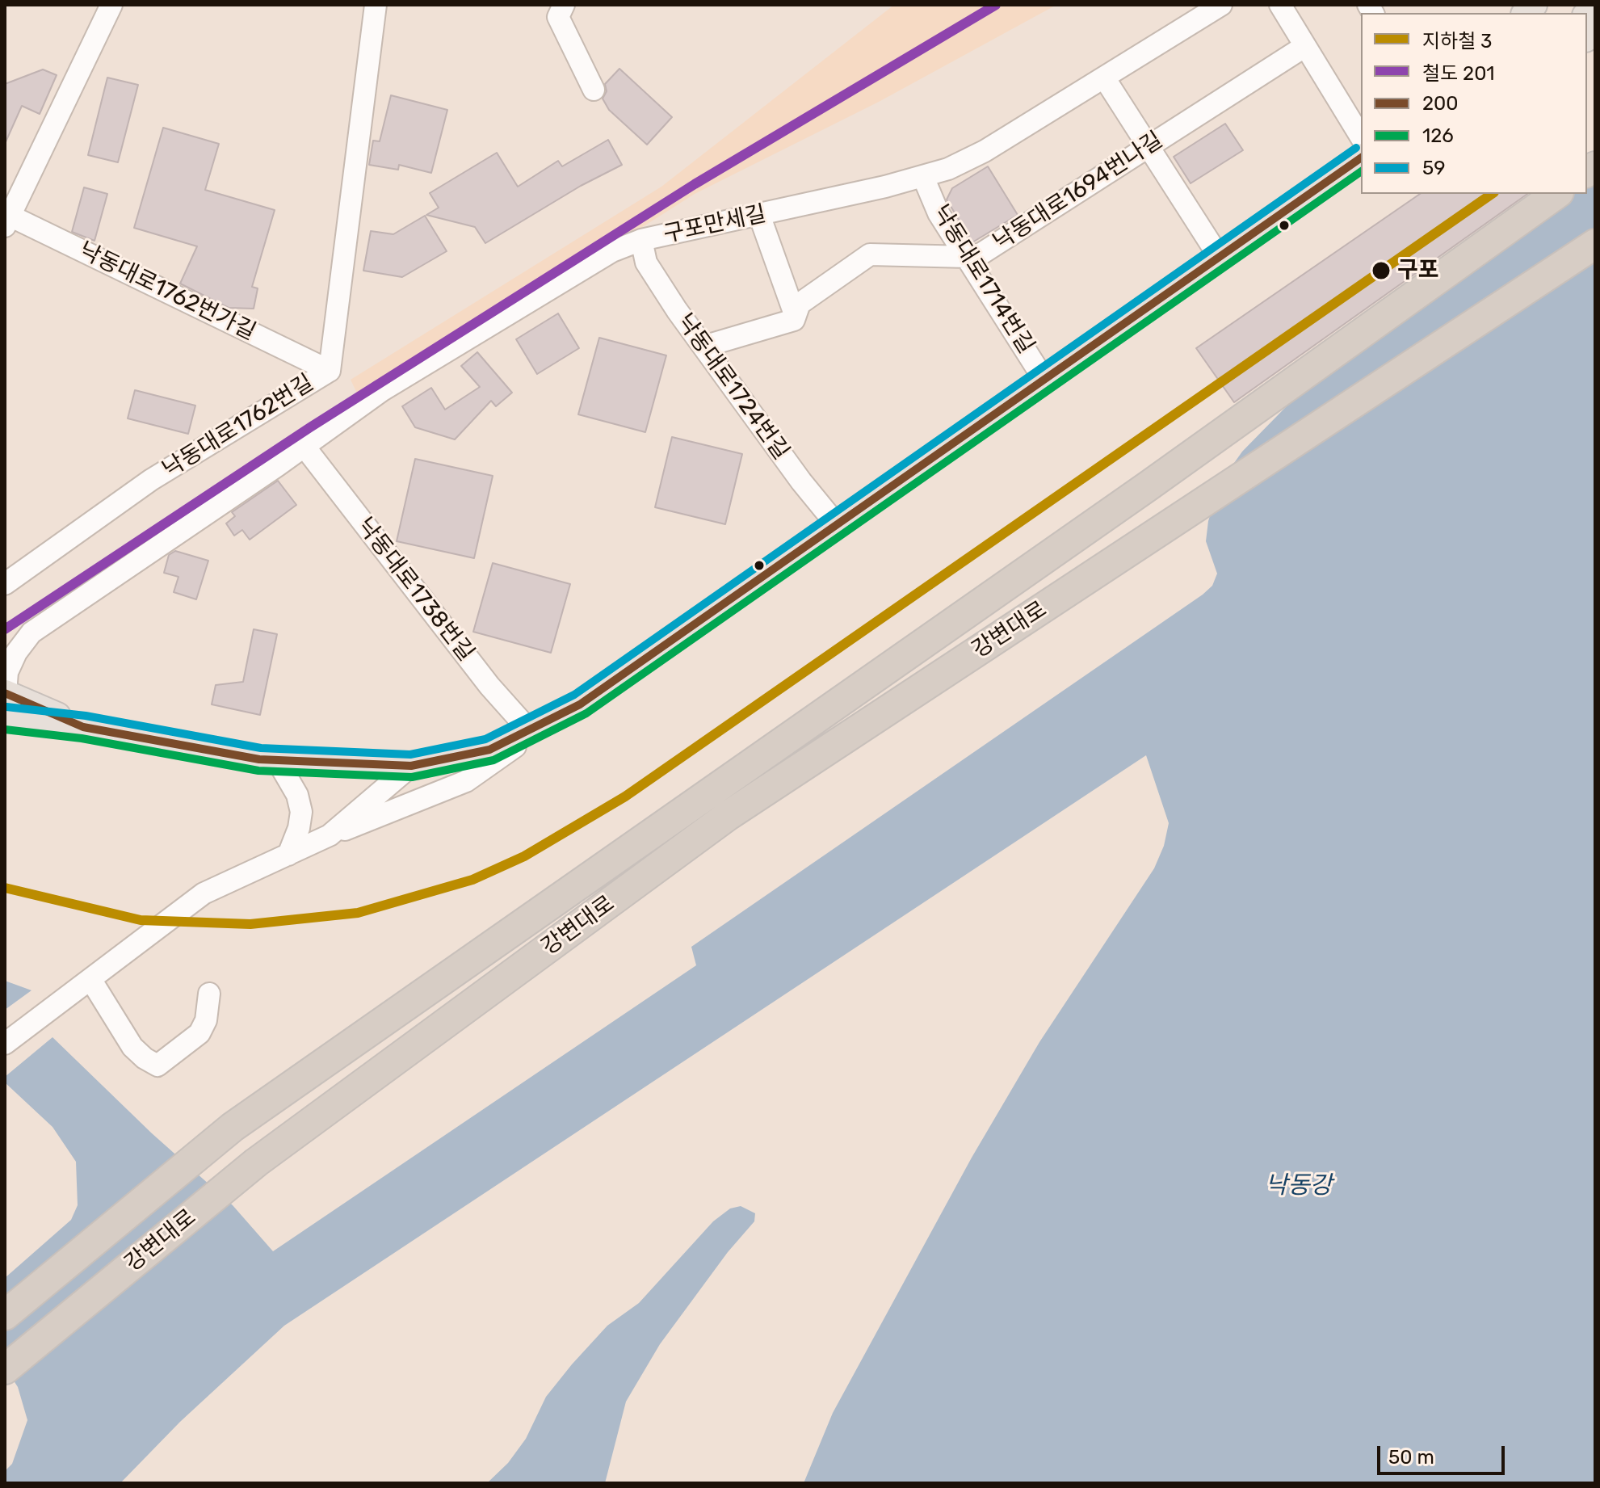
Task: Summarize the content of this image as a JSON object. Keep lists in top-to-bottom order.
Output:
{
  "streets": {
    "highway": ["강변대로"],
    "street": [
      "낙동대로1694번나길",
      "구포만세길",
      "낙동대로1714번길",
      "낙동대로1762번가길",
      "낙동대로1724번길",
      "낙동대로1762번길",
      "낙동대로1738번길"
    ]
  },
  "crossings": [
    ["낙동대로1694번나길", "낙동대로1714번길"],
    ["낙동대로1694번나길", "낙동대로1724번길"],
    ["구포만세길", "낙동대로1714번길"],
    ["구포만세길", "낙동대로1724번길"],
    ["구포만세길", "낙동대로1738번길"],
    ["낙동대로1762번가길", "낙동대로1762번길"]
  ],
  "water": ["낙동강"],
  "places": ["구포"],
  "lines": [
    "rail line 201",
    "transit line 59",
    "transit line 200",
    "transit line 126",
    "metro line 3"
  ],
  "legend": [
    "지하철 3",
    "철도 201",
    "200",
    "126",
    "59"
  ],
  "scale_bar": "50 m"
}
